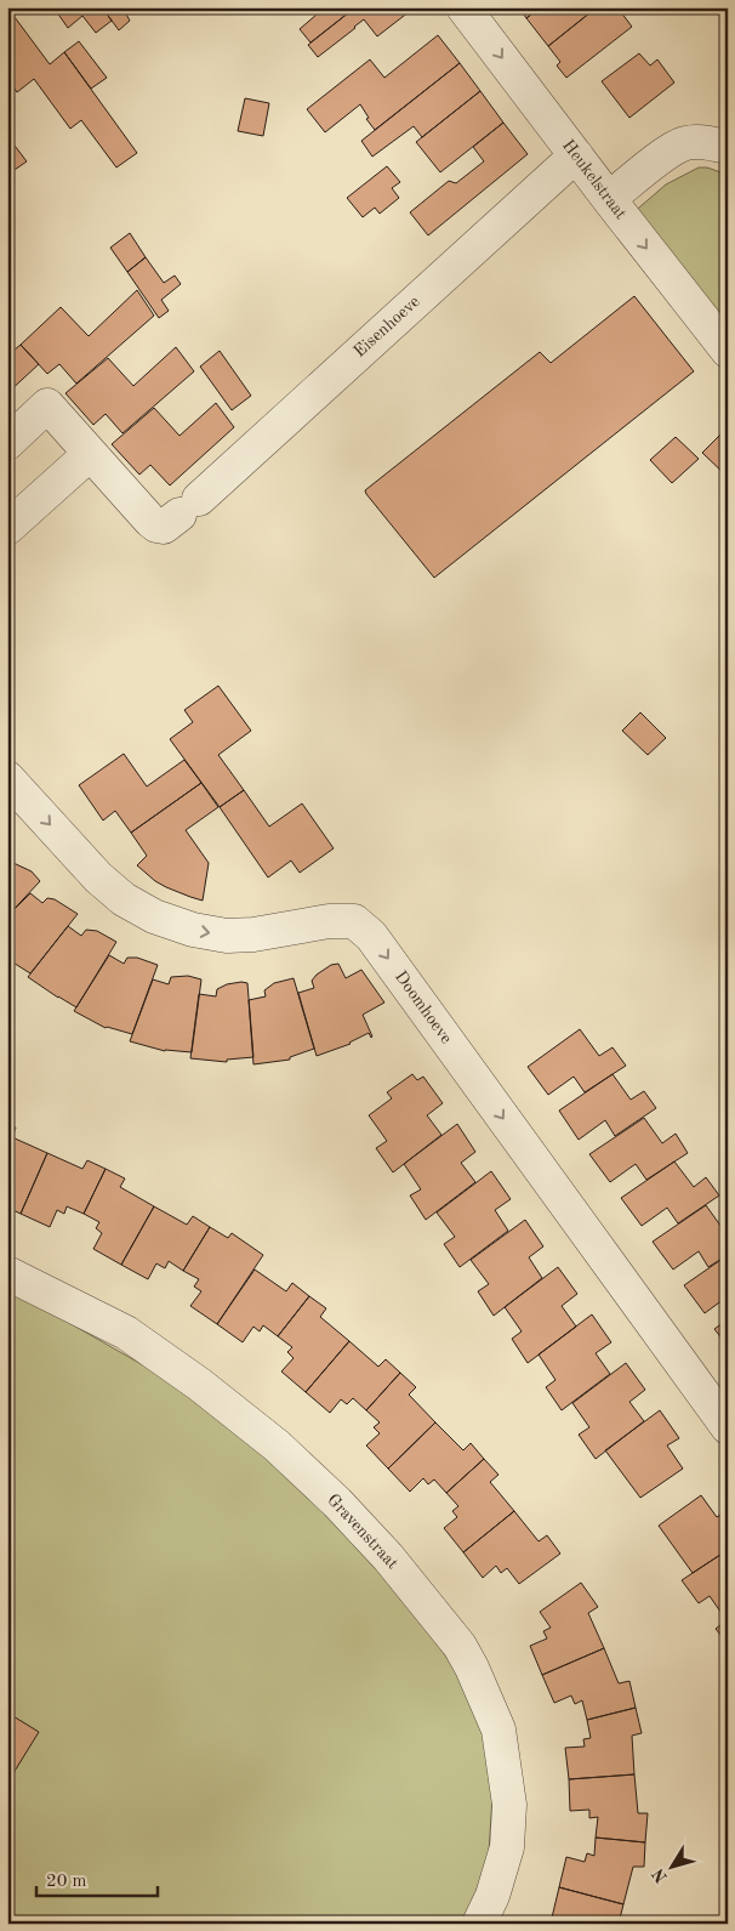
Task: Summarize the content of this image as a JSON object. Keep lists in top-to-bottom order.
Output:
{
  "streets": {
    "street": [
      "Heukelstraat",
      "Eisenhoeve",
      "Doomhoeve",
      "Gravenstraat"
    ]
  },
  "crossings": [
    ["Heukelstraat", "Eisenhoeve"]
  ],
  "one_way": ["Heukelstraat", "Doomhoeve"],
  "scale_bar": "20 m",
  "north": "bottom left"
}
